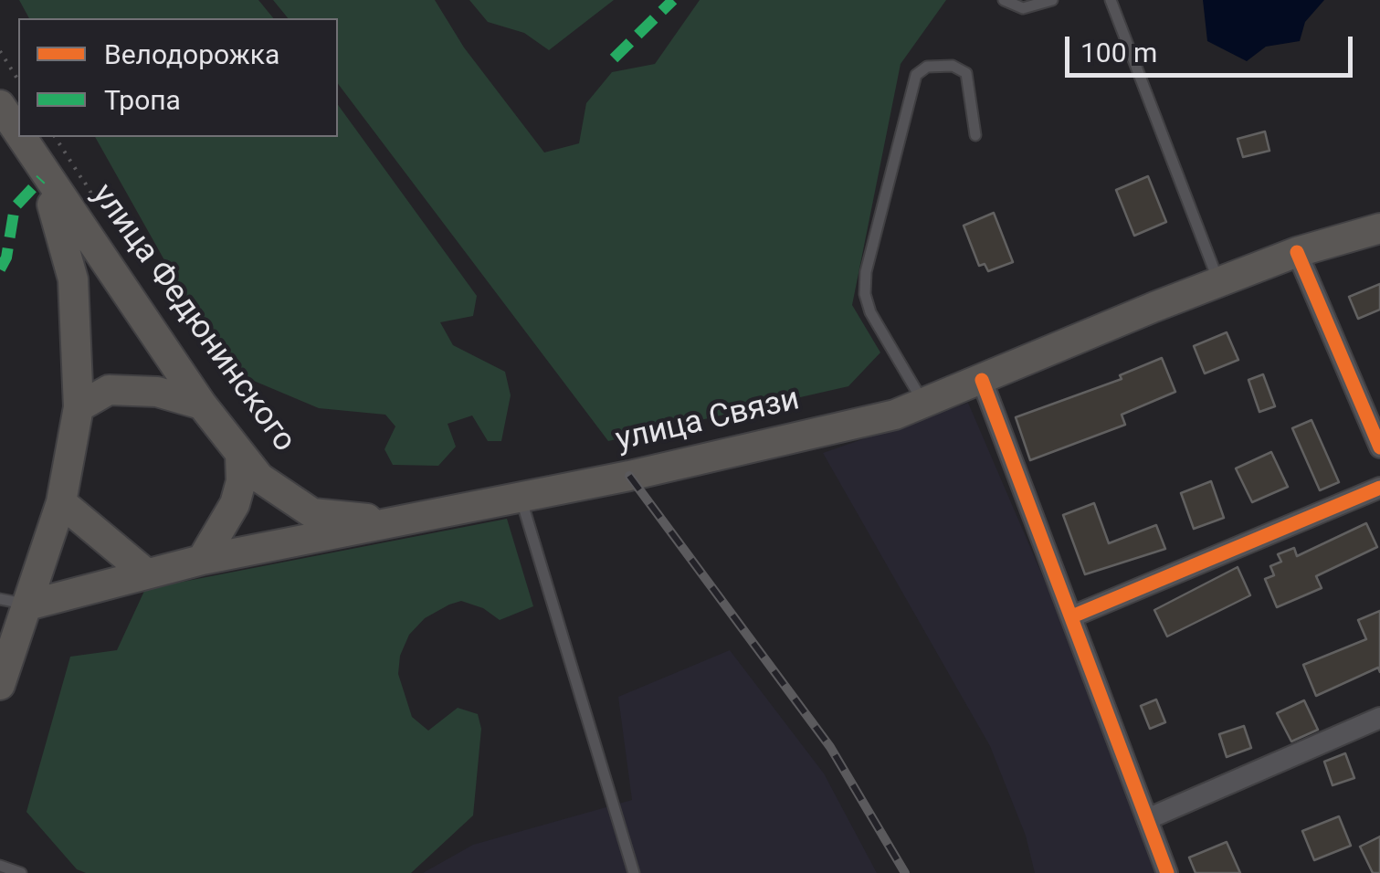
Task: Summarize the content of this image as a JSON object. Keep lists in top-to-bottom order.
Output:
{
  "streets": {
    "main road": ["улица Федюнинского", "улица Связи"]
  },
  "crossings": [
    ["улица Федюнинского", "улица Связи"]
  ],
  "legend": ["Велодорожка", "Тропа"],
  "scale_bar": "100 m"
}
